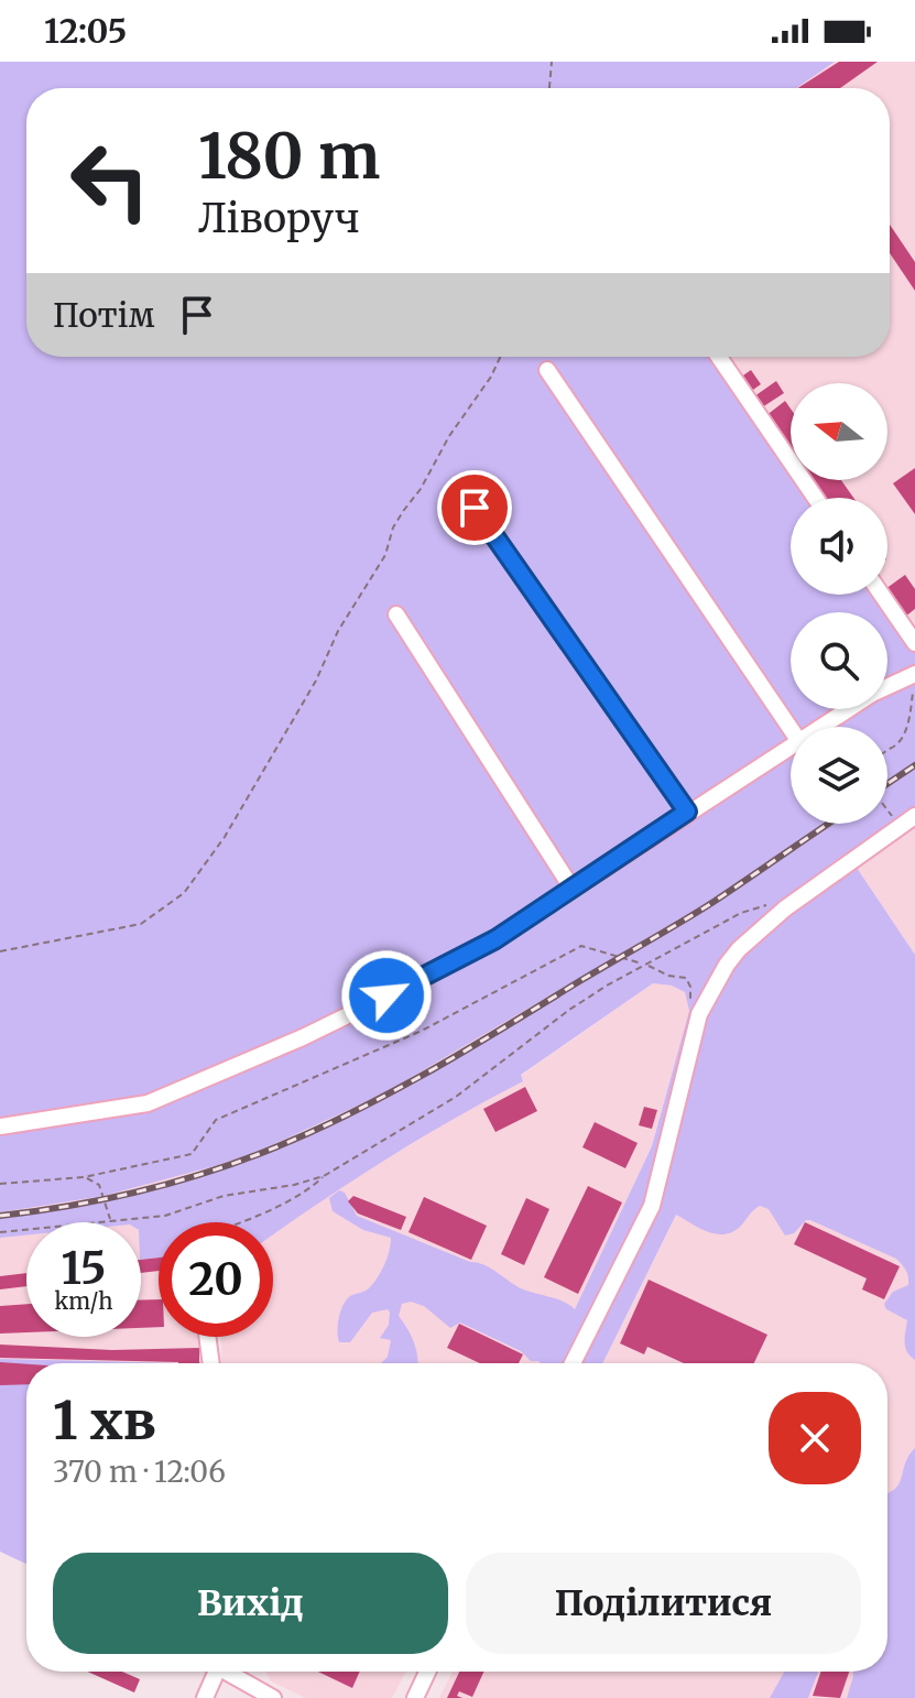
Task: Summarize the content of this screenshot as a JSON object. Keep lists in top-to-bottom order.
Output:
{
  "north": "left",
  "page": {
    "status": "12:05",
    "turn": ["180 m", "Ліворуч"],
    "then": "Потім",
    "speed": "15 km/h",
    "limit": "20",
    "heading": ["1 хв", "370 m · 12:06"],
    "buttons": ["Вихід", "Поділитися"]
  }
}
